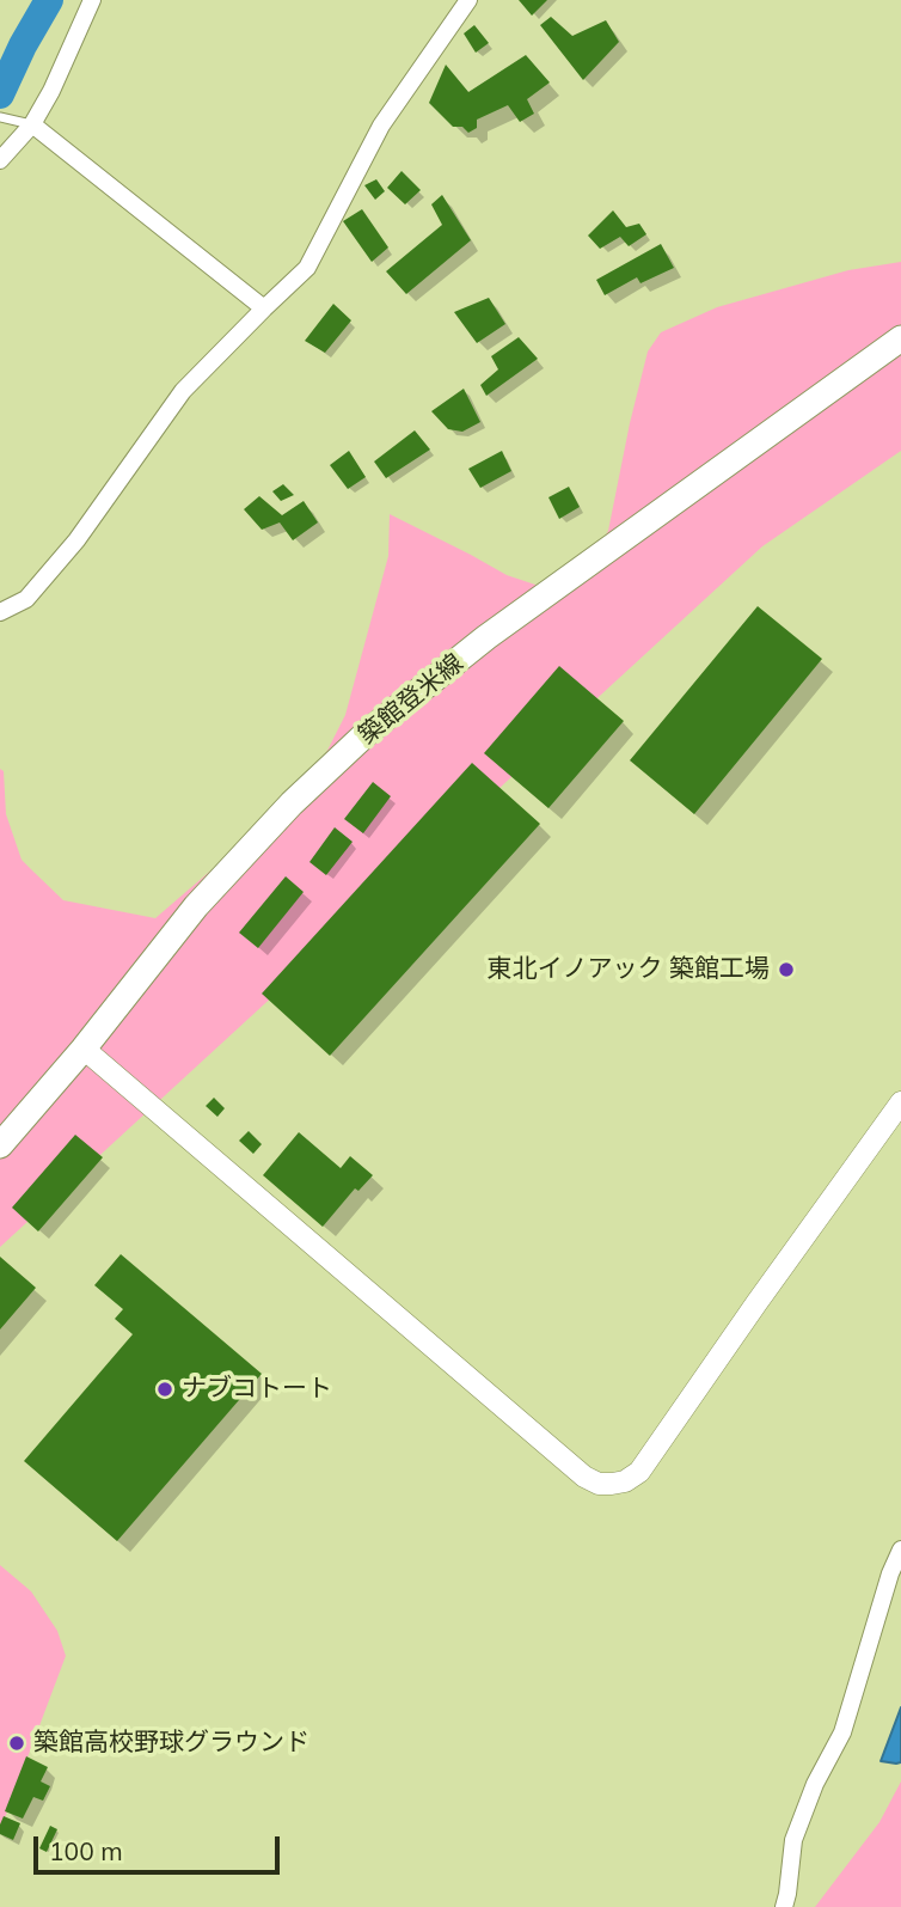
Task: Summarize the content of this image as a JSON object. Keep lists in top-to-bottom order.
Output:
{
  "streets": {
    "main road": ["築館登米線"]
  },
  "places": ["東北イノアック 築館工場", "ナブコトート", "築館高校野球グラウンド"],
  "scale_bar": "100 m"
}
